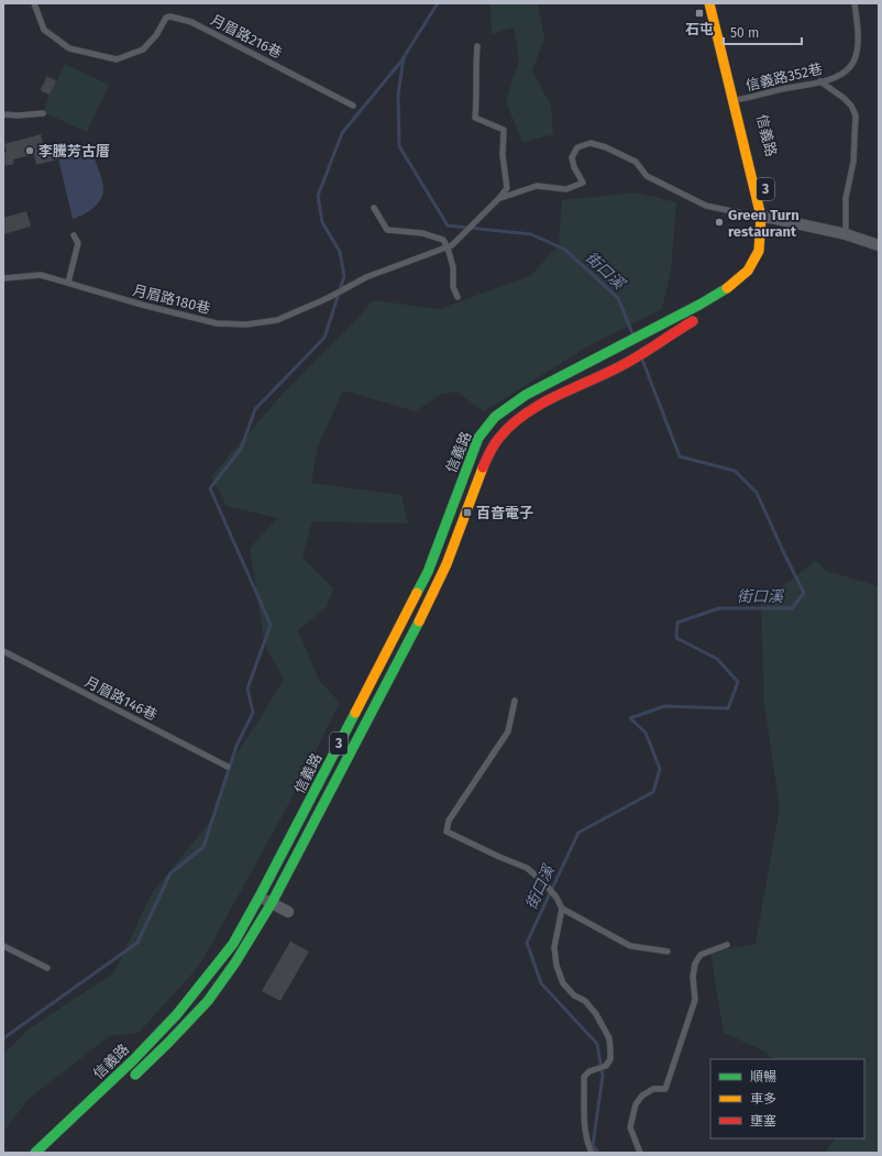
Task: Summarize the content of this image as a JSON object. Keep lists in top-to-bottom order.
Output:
{
  "streets": {
    "main road": ["信義路", "3"],
    "lane": [
      "月眉路216巷",
      "信義路352巷",
      "月眉路180巷",
      "月眉路146巷"
    ]
  },
  "crossings": [
    ["信義路352巷", "信義路"]
  ],
  "water": ["街口溪"],
  "places": {
    "transit": ["石屯", "百音電子"],
    "other": ["李騰芳古厝", "Green Turn restaurant"]
  },
  "legend": ["順暢", "車多", "壅塞"],
  "scale_bar": "50 m"
}
